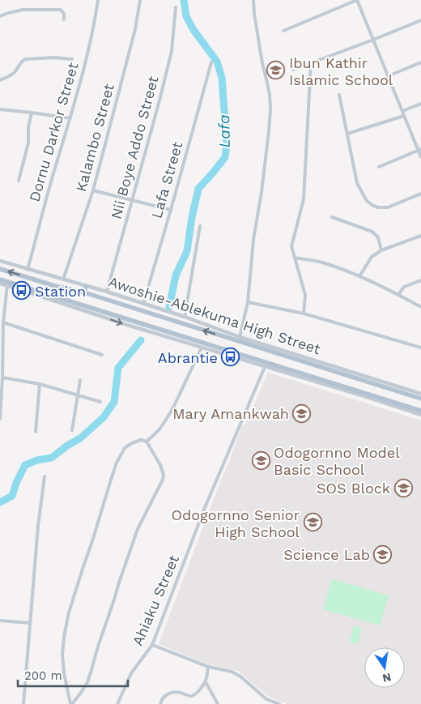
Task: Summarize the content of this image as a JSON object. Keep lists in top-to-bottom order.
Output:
{
  "streets": {
    "main road": ["Awoshie-Ablekuma High Street"],
    "street": [
      "Dornu Darkor Street",
      "Kalambo Street",
      "Nii Boye Addo Street",
      "Lafa Street",
      "Ahiaku Street"
    ]
  },
  "crossings": [
    ["Dornu Darkor Street", "Awoshie-Ablekuma High Street"],
    ["Kalambo Street", "Awoshie-Ablekuma High Street"],
    ["Nii Boye Addo Street", "Awoshie-Ablekuma High Street"],
    ["Lafa Street", "Awoshie-Ablekuma High Street"],
    ["Awoshie-Ablekuma High Street", "Ahiaku Street"]
  ],
  "water": ["Lafa"],
  "places": {
    "school or university": [
      "Ibun Kathir Islamic School",
      "Mary Amankwah",
      "Odogornno Model Basic School",
      "SOS Block",
      "Odogornno Senior High School",
      "Science Lab"
    ],
    "bus stop": ["Station", "Abrantie"]
  },
  "scale_bar": "200 m",
  "north": "bottom"
}
